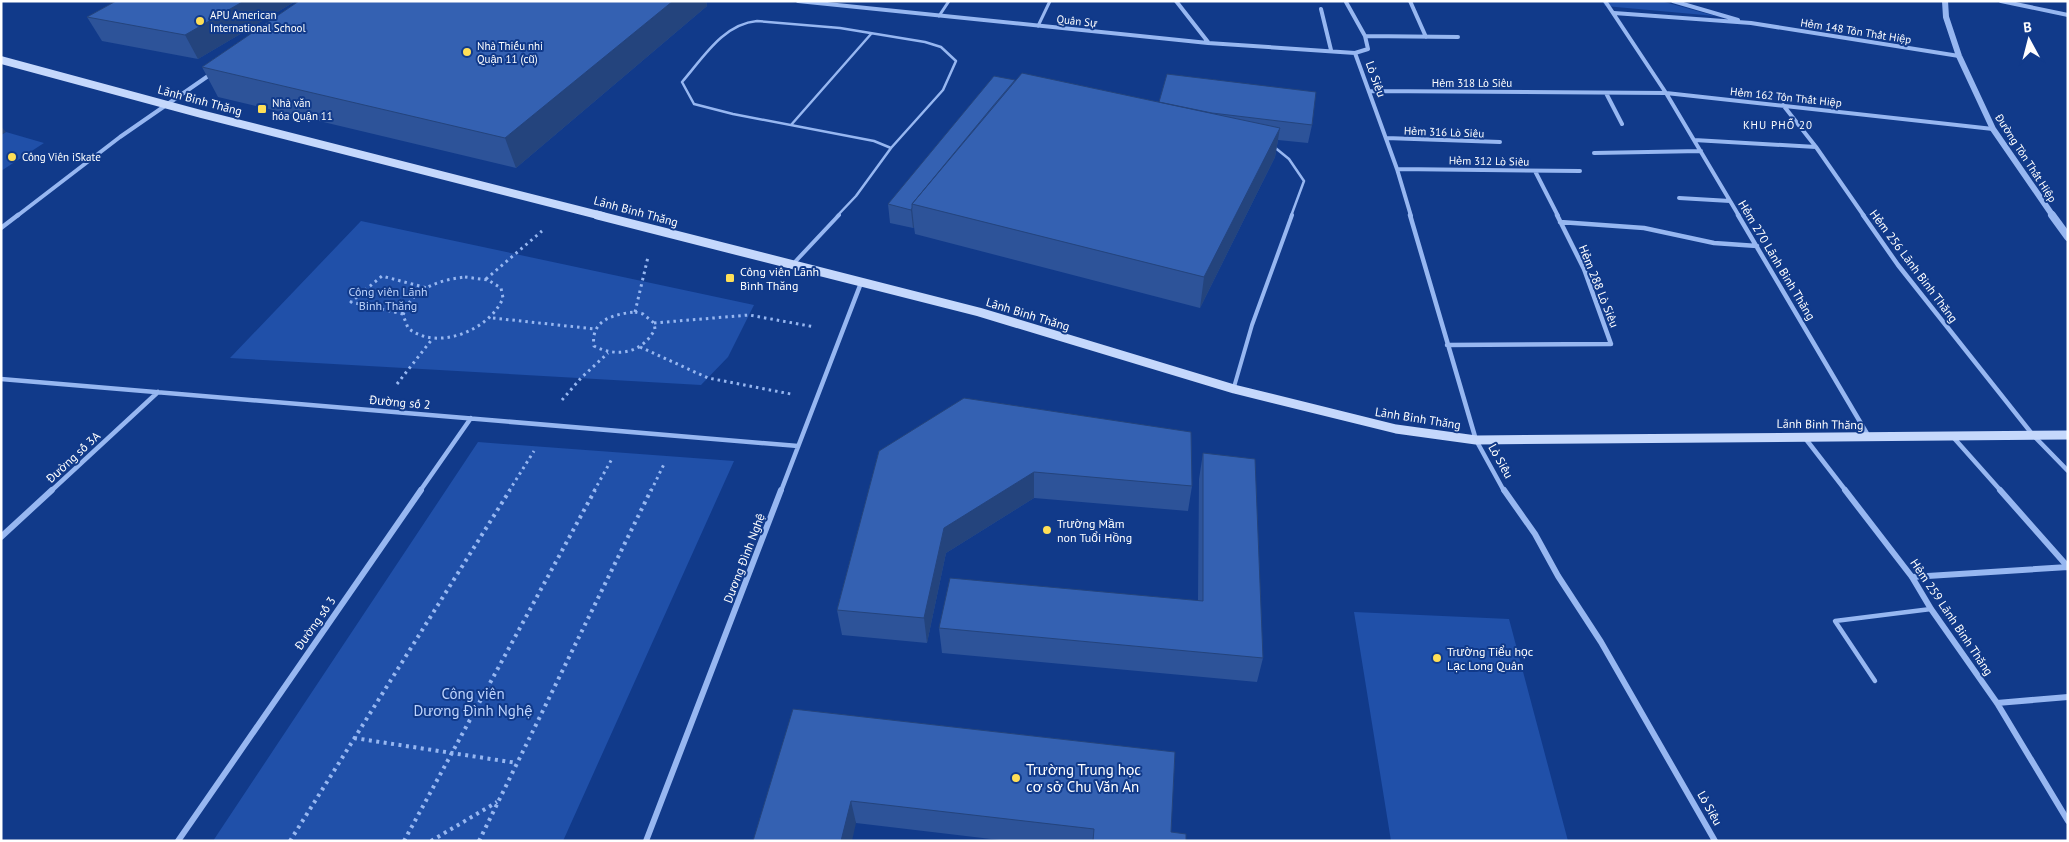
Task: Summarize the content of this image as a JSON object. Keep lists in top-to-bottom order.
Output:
{
  "streets": {
    "main road": ["Lãnh Binh Thăng"],
    "street": [
      "Quân Sự",
      "Hẻm 148 Tôn Thất Hiệp",
      "Lò Siêu",
      "Hẻm 318 Lò Siêu",
      "Hẻm 162 Tôn Thất Hiệp",
      "Hẻm 316 Lò Siêu",
      "Đường Tôn Thất Hiệp",
      "Hẻm 312 Lò Siêu",
      "Hẻm 270 Lãnh Binh Thăng",
      "Hẻm 256 Lãnh Binh Thăng",
      "Hẻm 288 Lò Siêu",
      "Đường số 2",
      "Đường số 3A",
      "Dương Đình Nghệ",
      "Hẻm 259 Lãnh Binh Thăng",
      "Đường số 3"
    ]
  },
  "crossings": [
    ["Quân Sự", "Lò Siêu"],
    ["Hẻm 148 Tôn Thất Hiệp", "Đường Tôn Thất Hiệp"],
    ["Hẻm 148 Tôn Thất Hiệp", "Hẻm 270 Lãnh Binh Thăng"],
    ["Lò Siêu", "Hẻm 318 Lò Siêu"],
    ["Lò Siêu", "Lãnh Binh Thăng"],
    ["Lò Siêu", "Hẻm 316 Lò Siêu"],
    ["Lò Siêu", "Hẻm 312 Lò Siêu"],
    ["Lò Siêu", "Hẻm 288 Lò Siêu"],
    ["Hẻm 318 Lò Siêu", "Hẻm 162 Tôn Thất Hiệp"],
    ["Hẻm 162 Tôn Thất Hiệp", "Đường Tôn Thất Hiệp"],
    ["Hẻm 162 Tôn Thất Hiệp", "Hẻm 270 Lãnh Binh Thăng"],
    ["Hẻm 162 Tôn Thất Hiệp", "Hẻm 256 Lãnh Binh Thăng"],
    ["Lãnh Binh Thăng", "Hẻm 270 Lãnh Binh Thăng"],
    ["Lãnh Binh Thăng", "Hẻm 256 Lãnh Binh Thăng"],
    ["Lãnh Binh Thăng", "Dương Đình Nghệ"],
    ["Lãnh Binh Thăng", "Hẻm 259 Lãnh Binh Thăng"],
    ["Hẻm 312 Lò Siêu", "Hẻm 288 Lò Siêu"],
    ["Đường số 2", "Đường số 3A"],
    ["Đường số 2", "Dương Đình Nghệ"],
    ["Đường số 2", "Đường số 3"]
  ],
  "districts": ["KHU PHỐ 20"],
  "parks": ["Công viên Lãnh Binh Thăng", "Công viên Dương Đình Nghệ"],
  "places": {
    "other": [
      "APU American International School",
      "Nhà Thiếu nhi Quận 11 (cũ)",
      "Công Viên iSkate",
      "Trường Mầm non Tuổi Hồng",
      "Trường Tiểu học Lạc Long Quân",
      "Trường Trung học cơ sở Chu Văn An"
    ],
    "transit": ["Nhà văn hóa Quận 11", "Công viên Lãnh Bình Thăng"]
  },
  "north": "top"
}
